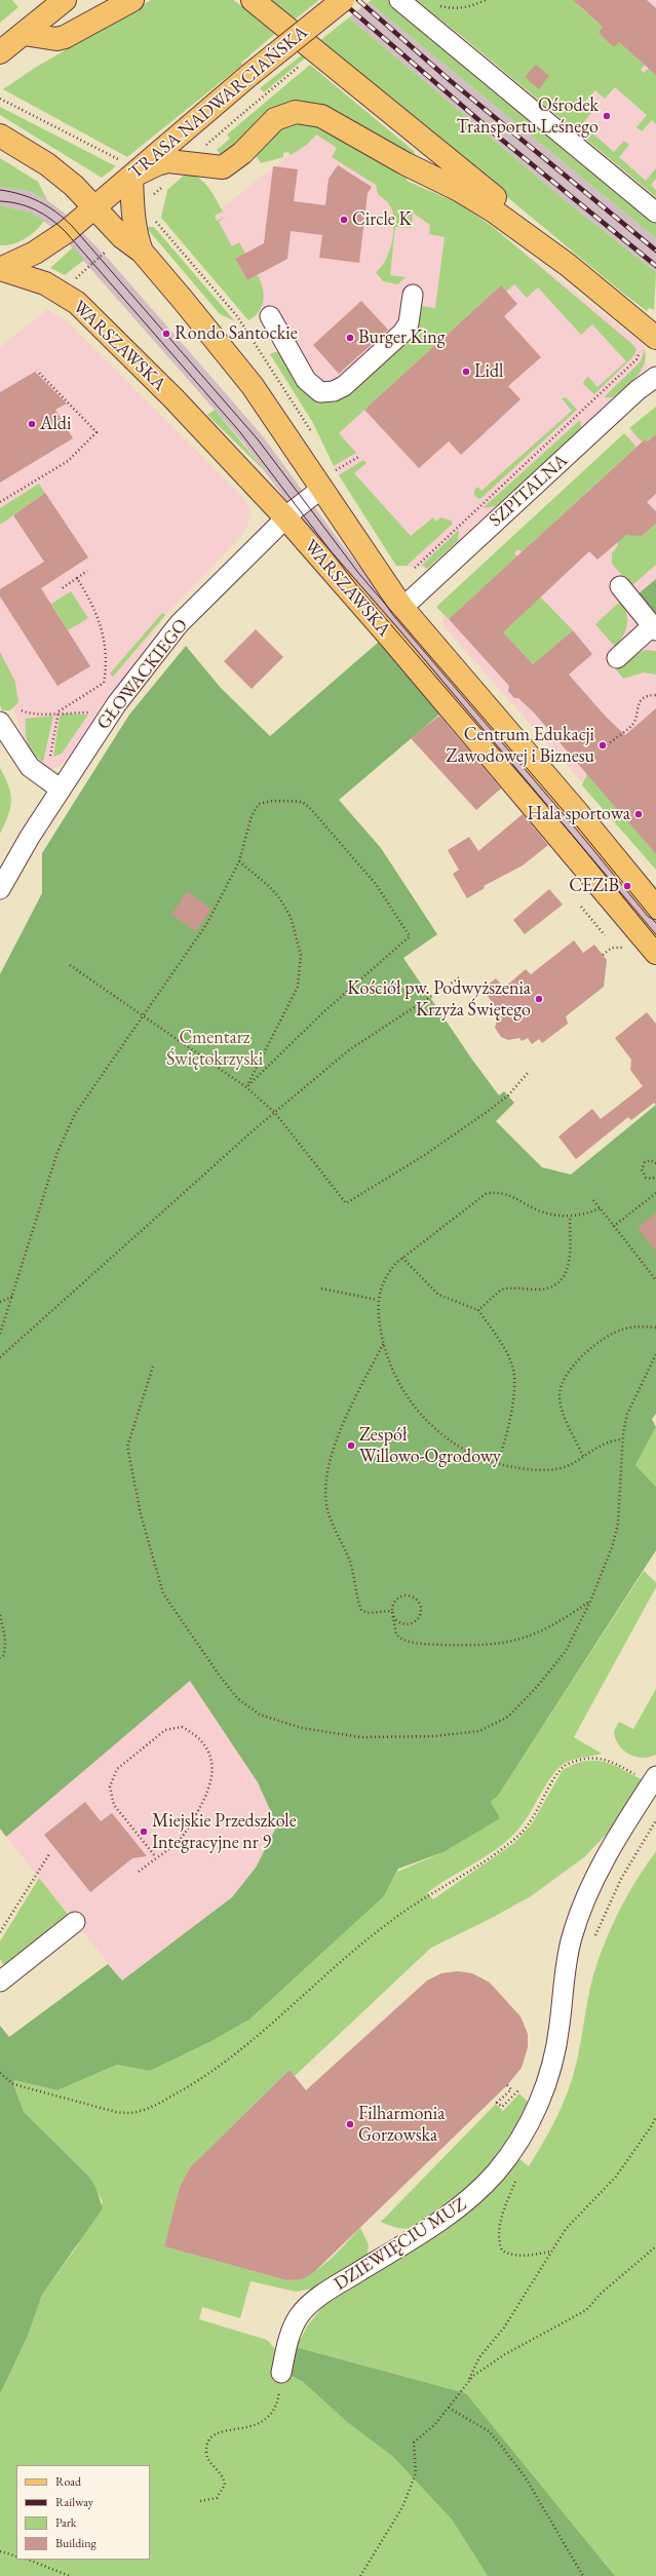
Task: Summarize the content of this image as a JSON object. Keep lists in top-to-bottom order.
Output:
{
  "streets": {
    "main road": ["TRASA NADWARCIAŃSKA", "WARSZAWSKA"],
    "street": ["SZPITALNA", "GŁOWACKIEGO", "DZIEWIĘCIU MUZ"]
  },
  "crossings": [
    ["TRASA NADWARCIAŃSKA", "WARSZAWSKA"],
    ["WARSZAWSKA", "SZPITALNA"],
    ["WARSZAWSKA", "GŁOWACKIEGO"]
  ],
  "parks": ["Cmentarz Świętokrzyski"],
  "places": [
    "Ośrodek Transportu Leśnego",
    "Circle K",
    "Rondo Santockie",
    "Burger King",
    "Lidl",
    "Aldi",
    "Centrum Edukacji Zawodowej i Biznesu",
    "Hala sportowa",
    "CEZiB",
    "Kościół pw. Podwyższenia Krzyża Świętego",
    "Zespół Willowo-Ogrodowy",
    "Miejskie Przedszkole Integracyjne nr 9",
    "Filharmonia Gorzowska"
  ],
  "legend": [
    "Road",
    "Railway",
    "Park",
    "Building"
  ]
}
